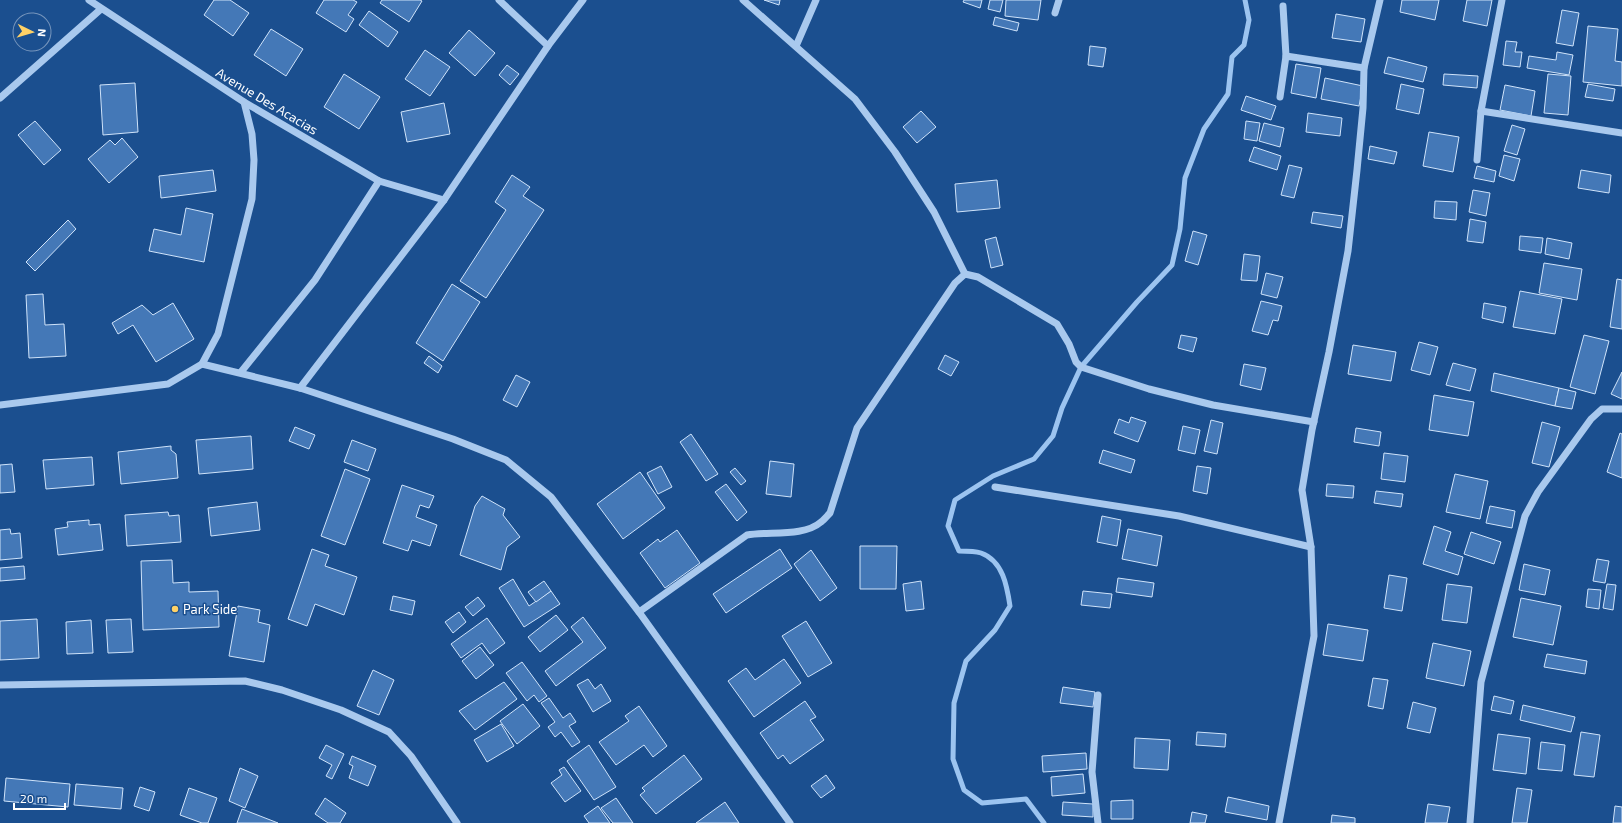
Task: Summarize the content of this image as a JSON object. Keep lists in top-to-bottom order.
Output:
{
  "streets": {
    "street": ["Avenue Des Acacias"]
  },
  "places": ["Park Side"],
  "scale_bar": "20 m",
  "north": "right"
}
